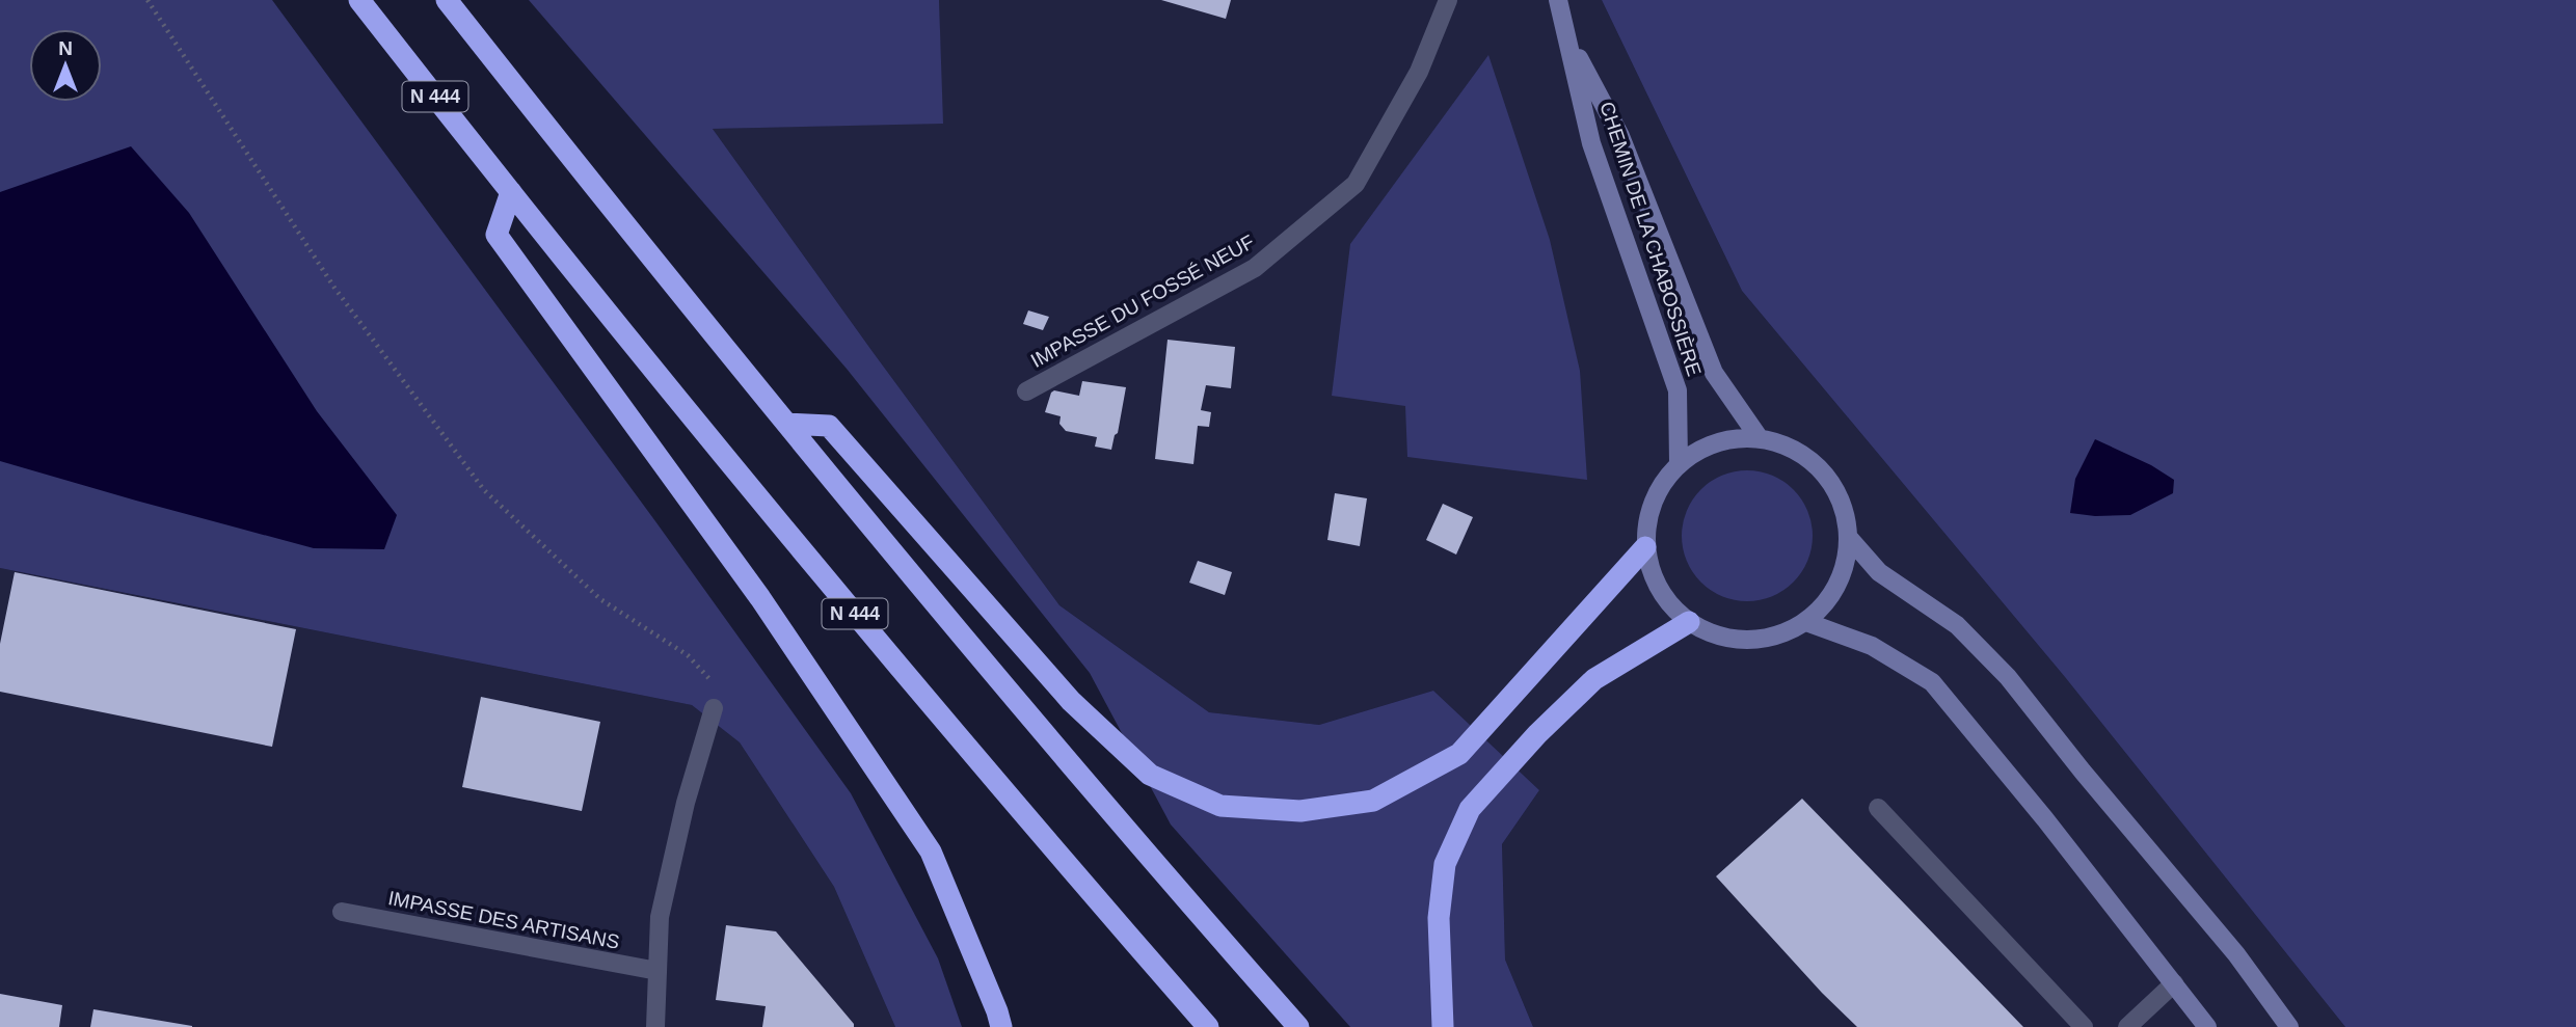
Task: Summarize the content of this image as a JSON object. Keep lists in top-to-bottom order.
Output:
{
  "streets": {
    "highway": ["N 444"],
    "main road": ["CHEMIN DE LA CHABOSSIÈRE"],
    "street": ["IMPASSE DU FOSSÉ NEUF", "IMPASSE DES ARTISANS"]
  },
  "north": "top"
}
